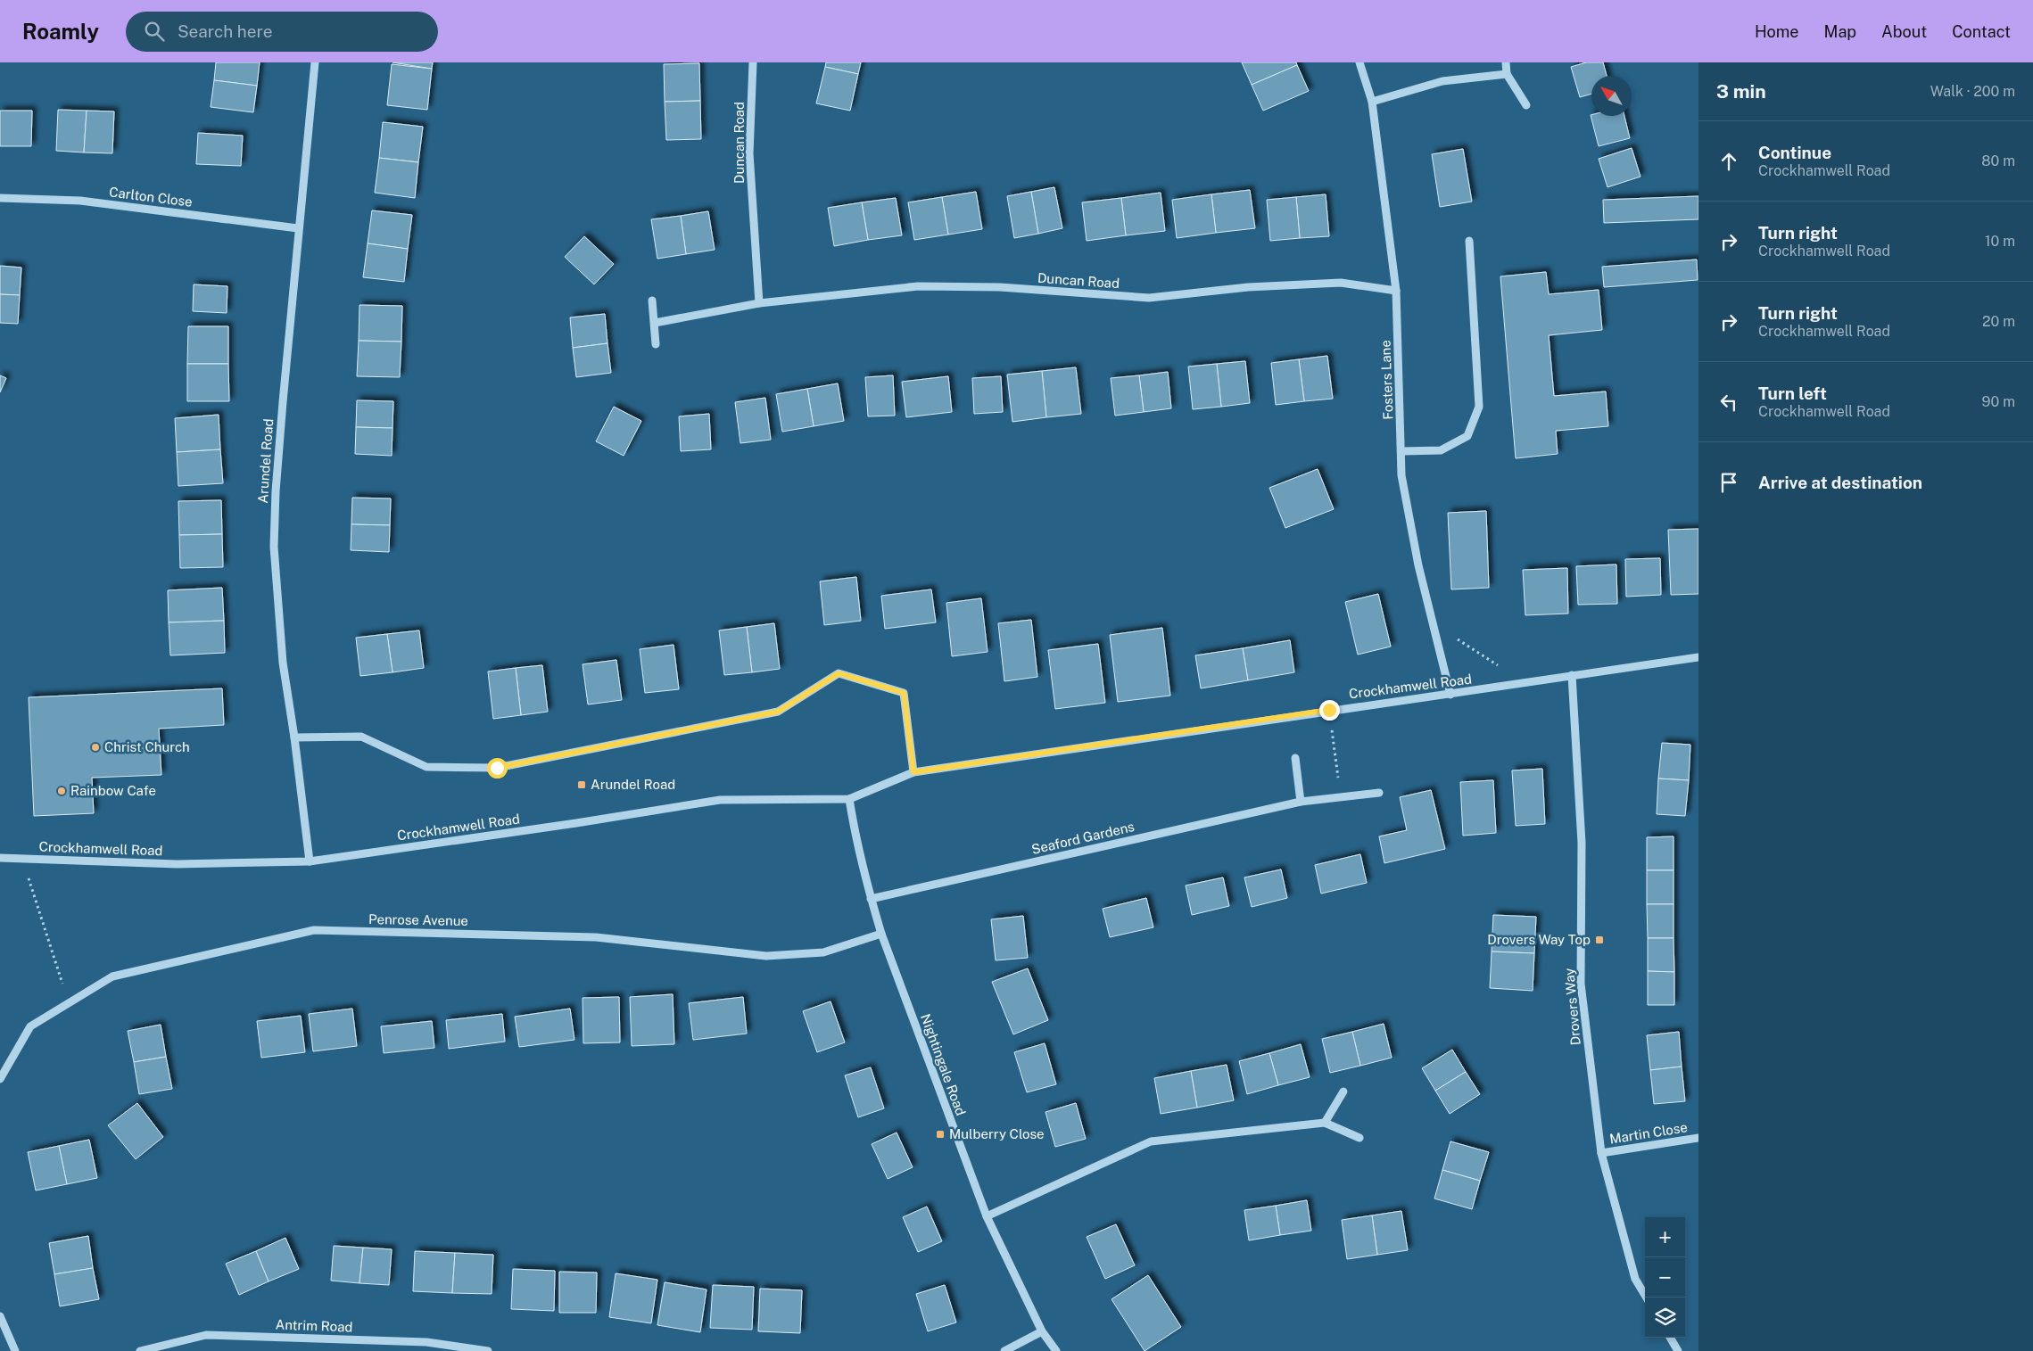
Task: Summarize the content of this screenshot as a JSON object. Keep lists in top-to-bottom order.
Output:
{
  "streets": {
    "street": [
      "Duncan Road",
      "Carlton Close",
      "Fosters Lane",
      "Arundel Road",
      "Crockhamwell Road",
      "Seaford Gardens",
      "Penrose Avenue",
      "Drovers Way",
      "Nightingale Road",
      "Martin Close",
      "Antrim Road"
    ]
  },
  "crossings": [
    ["Duncan Road", "Fosters Lane"],
    ["Carlton Close", "Arundel Road"],
    ["Fosters Lane", "Crockhamwell Road"],
    ["Arundel Road", "Crockhamwell Road"],
    ["Crockhamwell Road", "Drovers Way"],
    ["Crockhamwell Road", "Nightingale Road"],
    ["Seaford Gardens", "Nightingale Road"],
    ["Penrose Avenue", "Nightingale Road"],
    ["Drovers Way", "Martin Close"]
  ],
  "places": {
    "other": ["Christ Church", "Rainbow Cafe"],
    "transit": ["Arundel Road", "Drovers Way Top", "Mulberry Close"]
  },
  "north": "top left",
  "page": {
    "header": "Roamly",
    "search": "Search here",
    "nav": [
      "Home",
      "Map",
      "About",
      "Contact"
    ],
    "heading": ["3 min", "Walk · 200 m"],
    "list": [
      ["Continue", "Crockhamwell Road", "80 m"],
      ["Turn right", "Crockhamwell Road", "10 m"],
      ["Turn right", "Crockhamwell Road", "20 m"],
      ["Turn left", "Crockhamwell Road", "90 m"],
      "Arrive at destination"
    ],
    "map_buttons": ["+", "−"]
  }
}
